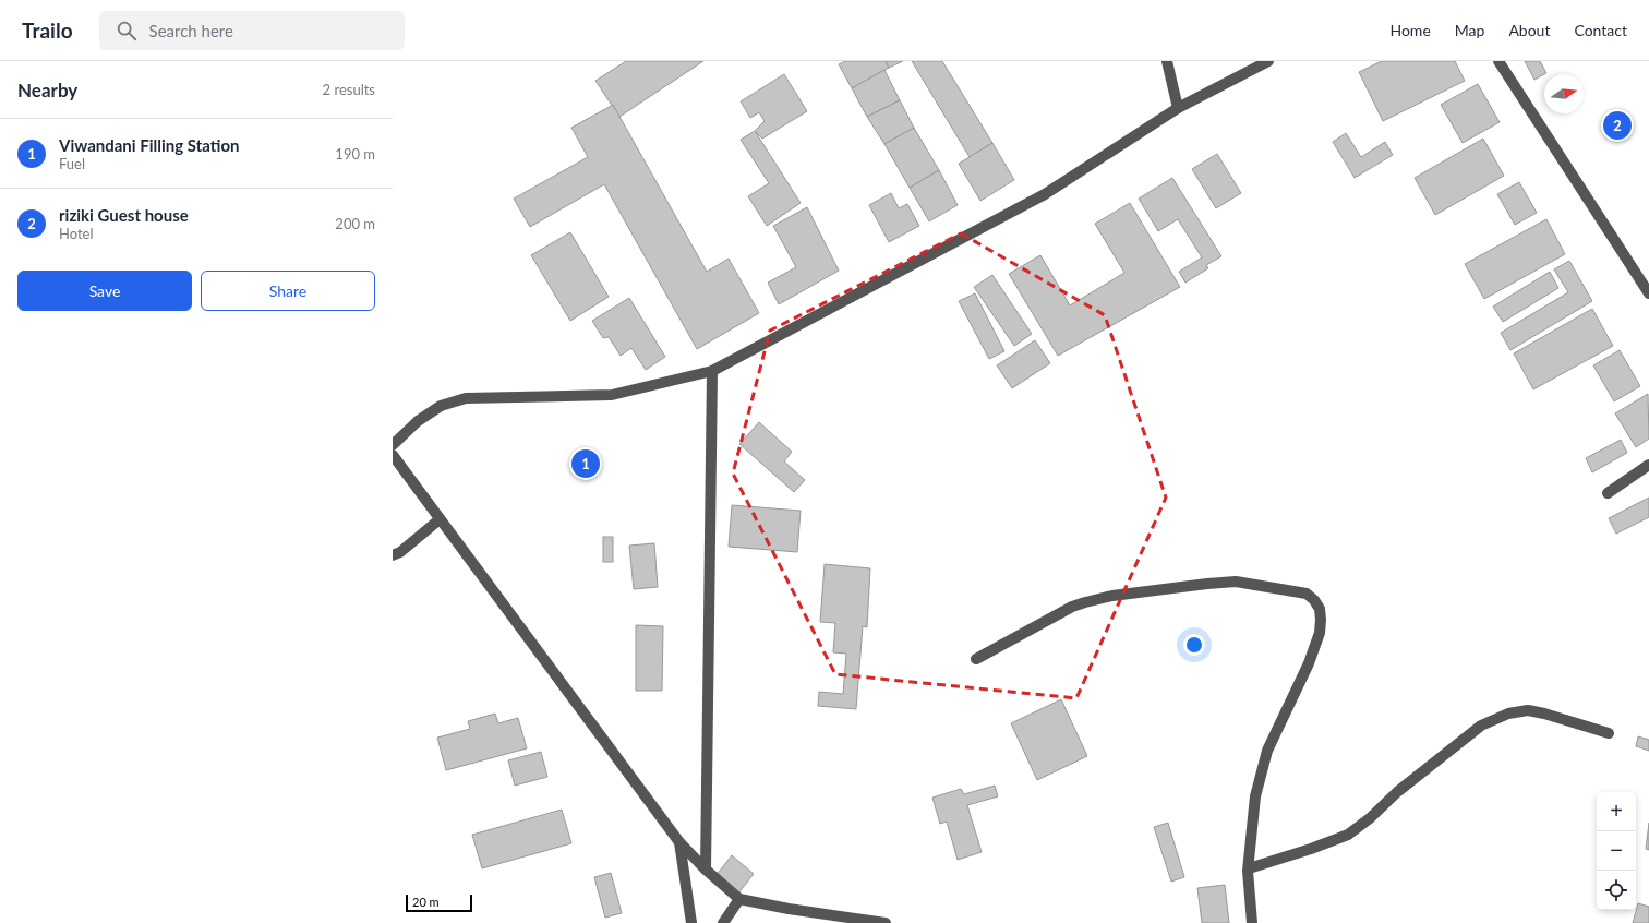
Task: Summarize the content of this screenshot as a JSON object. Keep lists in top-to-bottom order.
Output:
{
  "scale_bar": "20 m",
  "north": "right",
  "page": {
    "header": "Trailo",
    "search": "Search here",
    "nav": [
      "Home",
      "Map",
      "About",
      "Contact"
    ],
    "heading": ["Nearby", "2 results"],
    "pins": ["2", "1"],
    "list": [
      {
        "mark": "1",
        "name": "Viwandani Filling Station",
        "note": "Fuel",
        "value": "190 m"
      },
      {
        "mark": "2",
        "name": "riziki Guest house",
        "note": "Hotel",
        "value": "200 m"
      }
    ],
    "buttons": ["Save", "Share"],
    "map_buttons": ["+", "−"],
    "scale": "20 m"
  }
}
